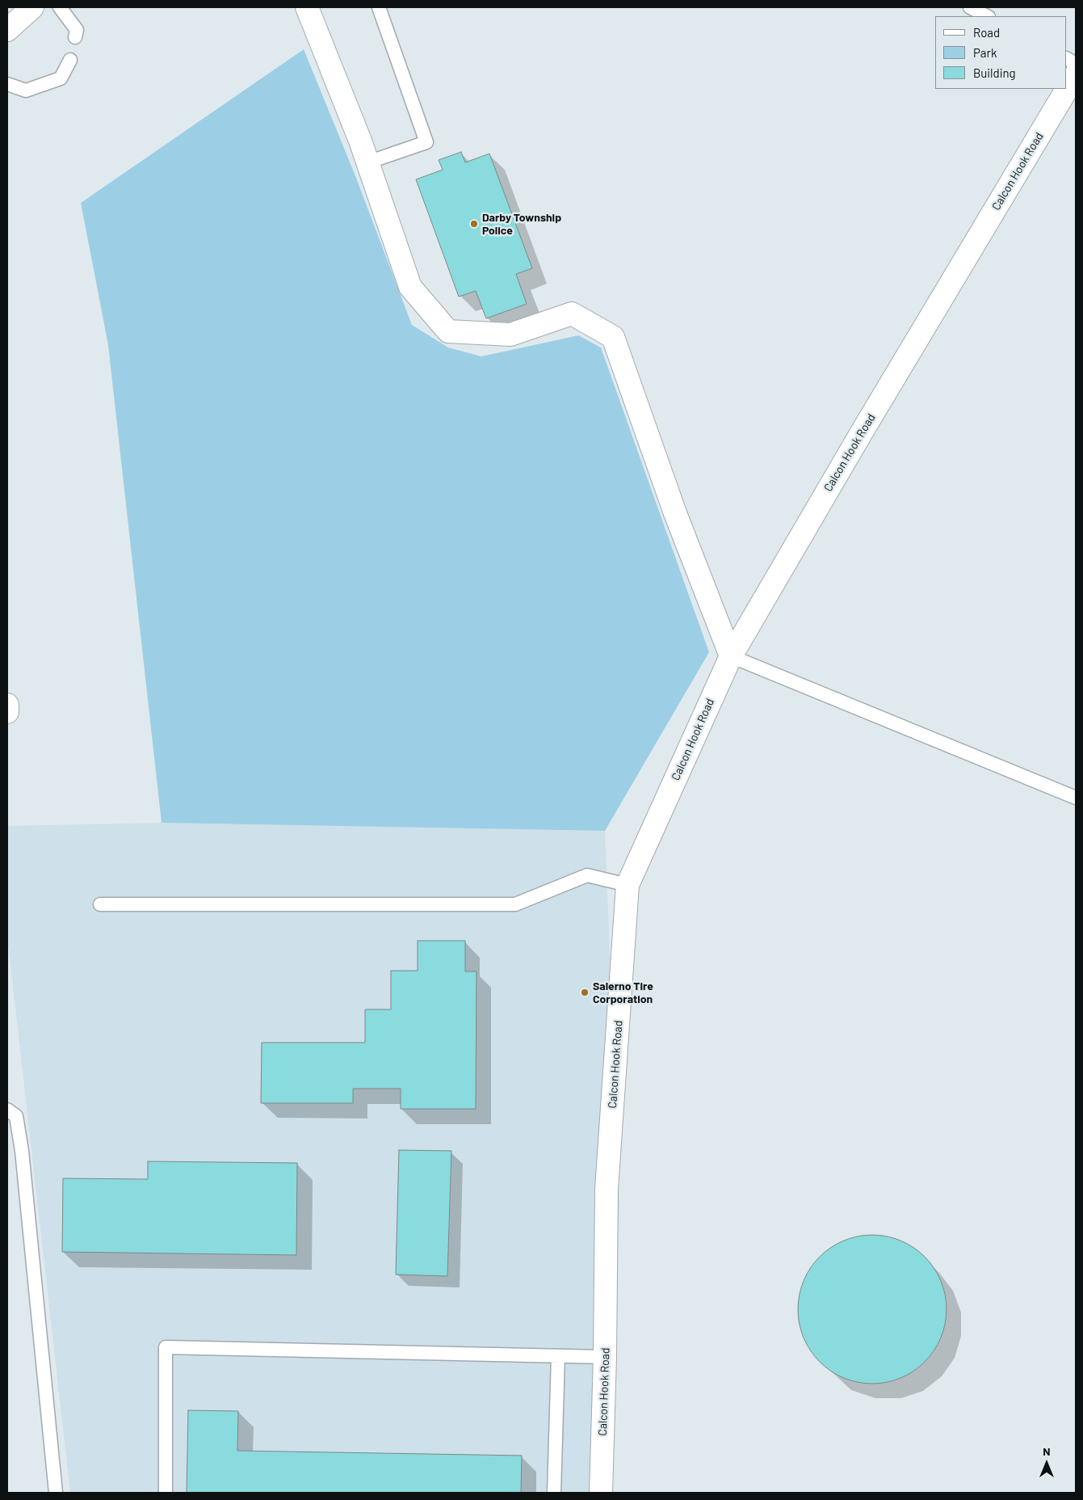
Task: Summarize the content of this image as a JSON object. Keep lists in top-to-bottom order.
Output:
{
  "streets": {
    "street": ["Calcon Hook Road"]
  },
  "places": ["Darby Township Police", "Salerno Tire Corporation"],
  "legend": ["Road", "Park", "Building"],
  "north": "top"
}
